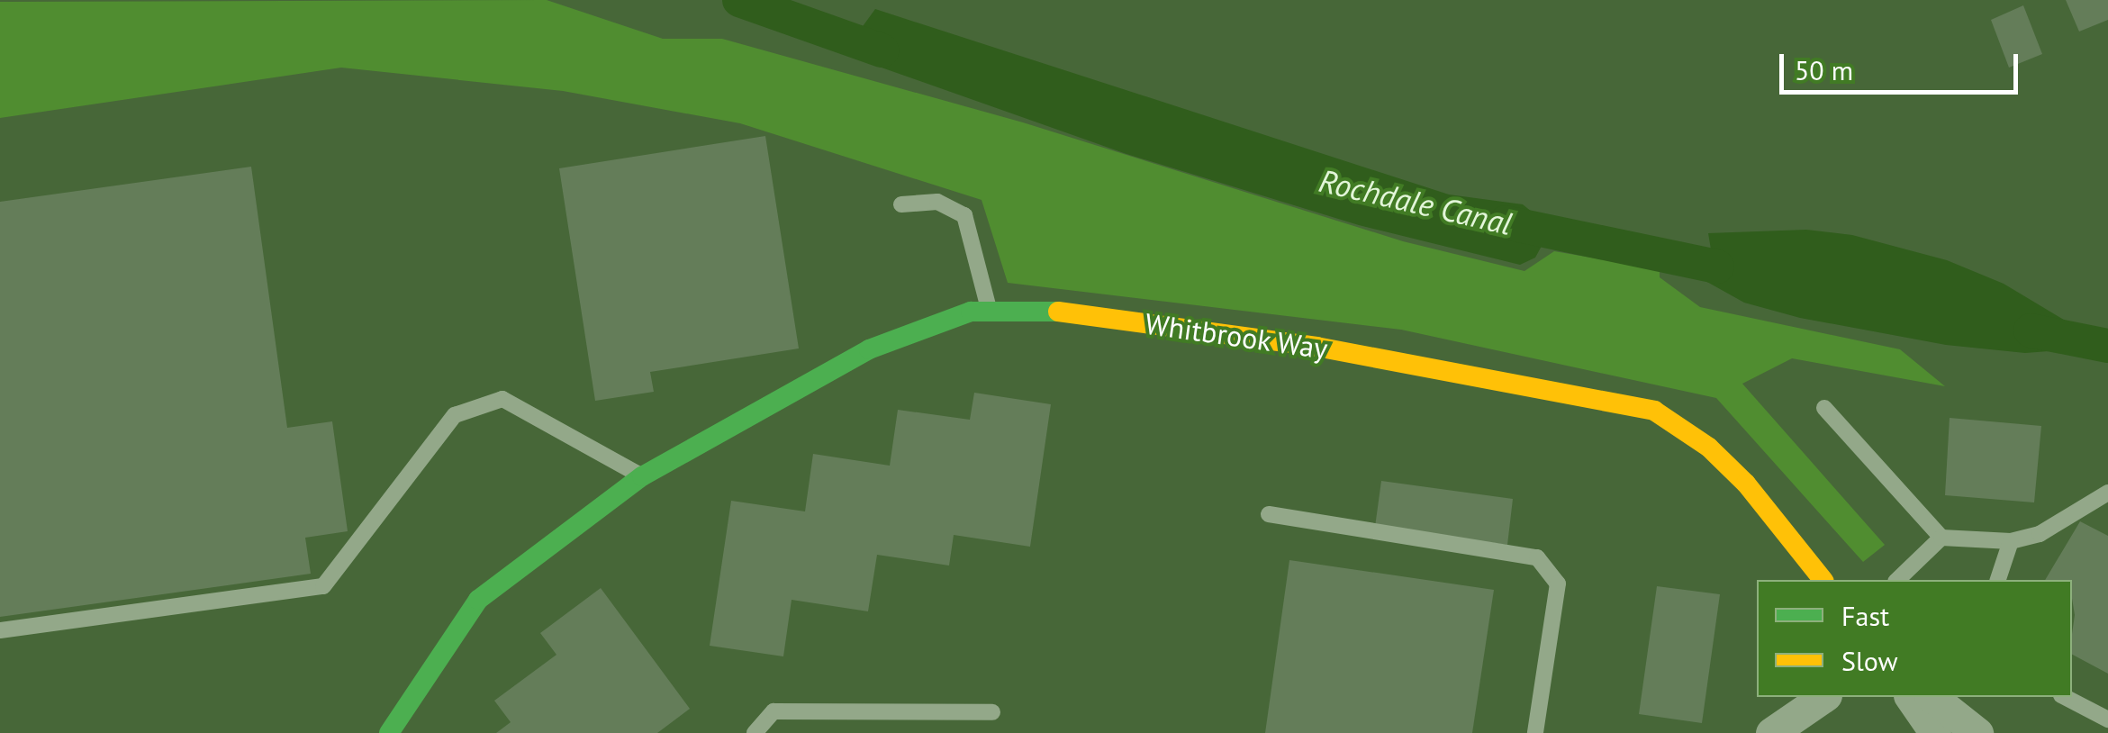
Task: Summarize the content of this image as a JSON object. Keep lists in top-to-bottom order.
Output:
{
  "streets": {
    "street": ["Whitbrook Way"]
  },
  "water": ["Rochdale Canal"],
  "legend": ["Fast", "Slow"],
  "scale_bar": "50 m"
}
